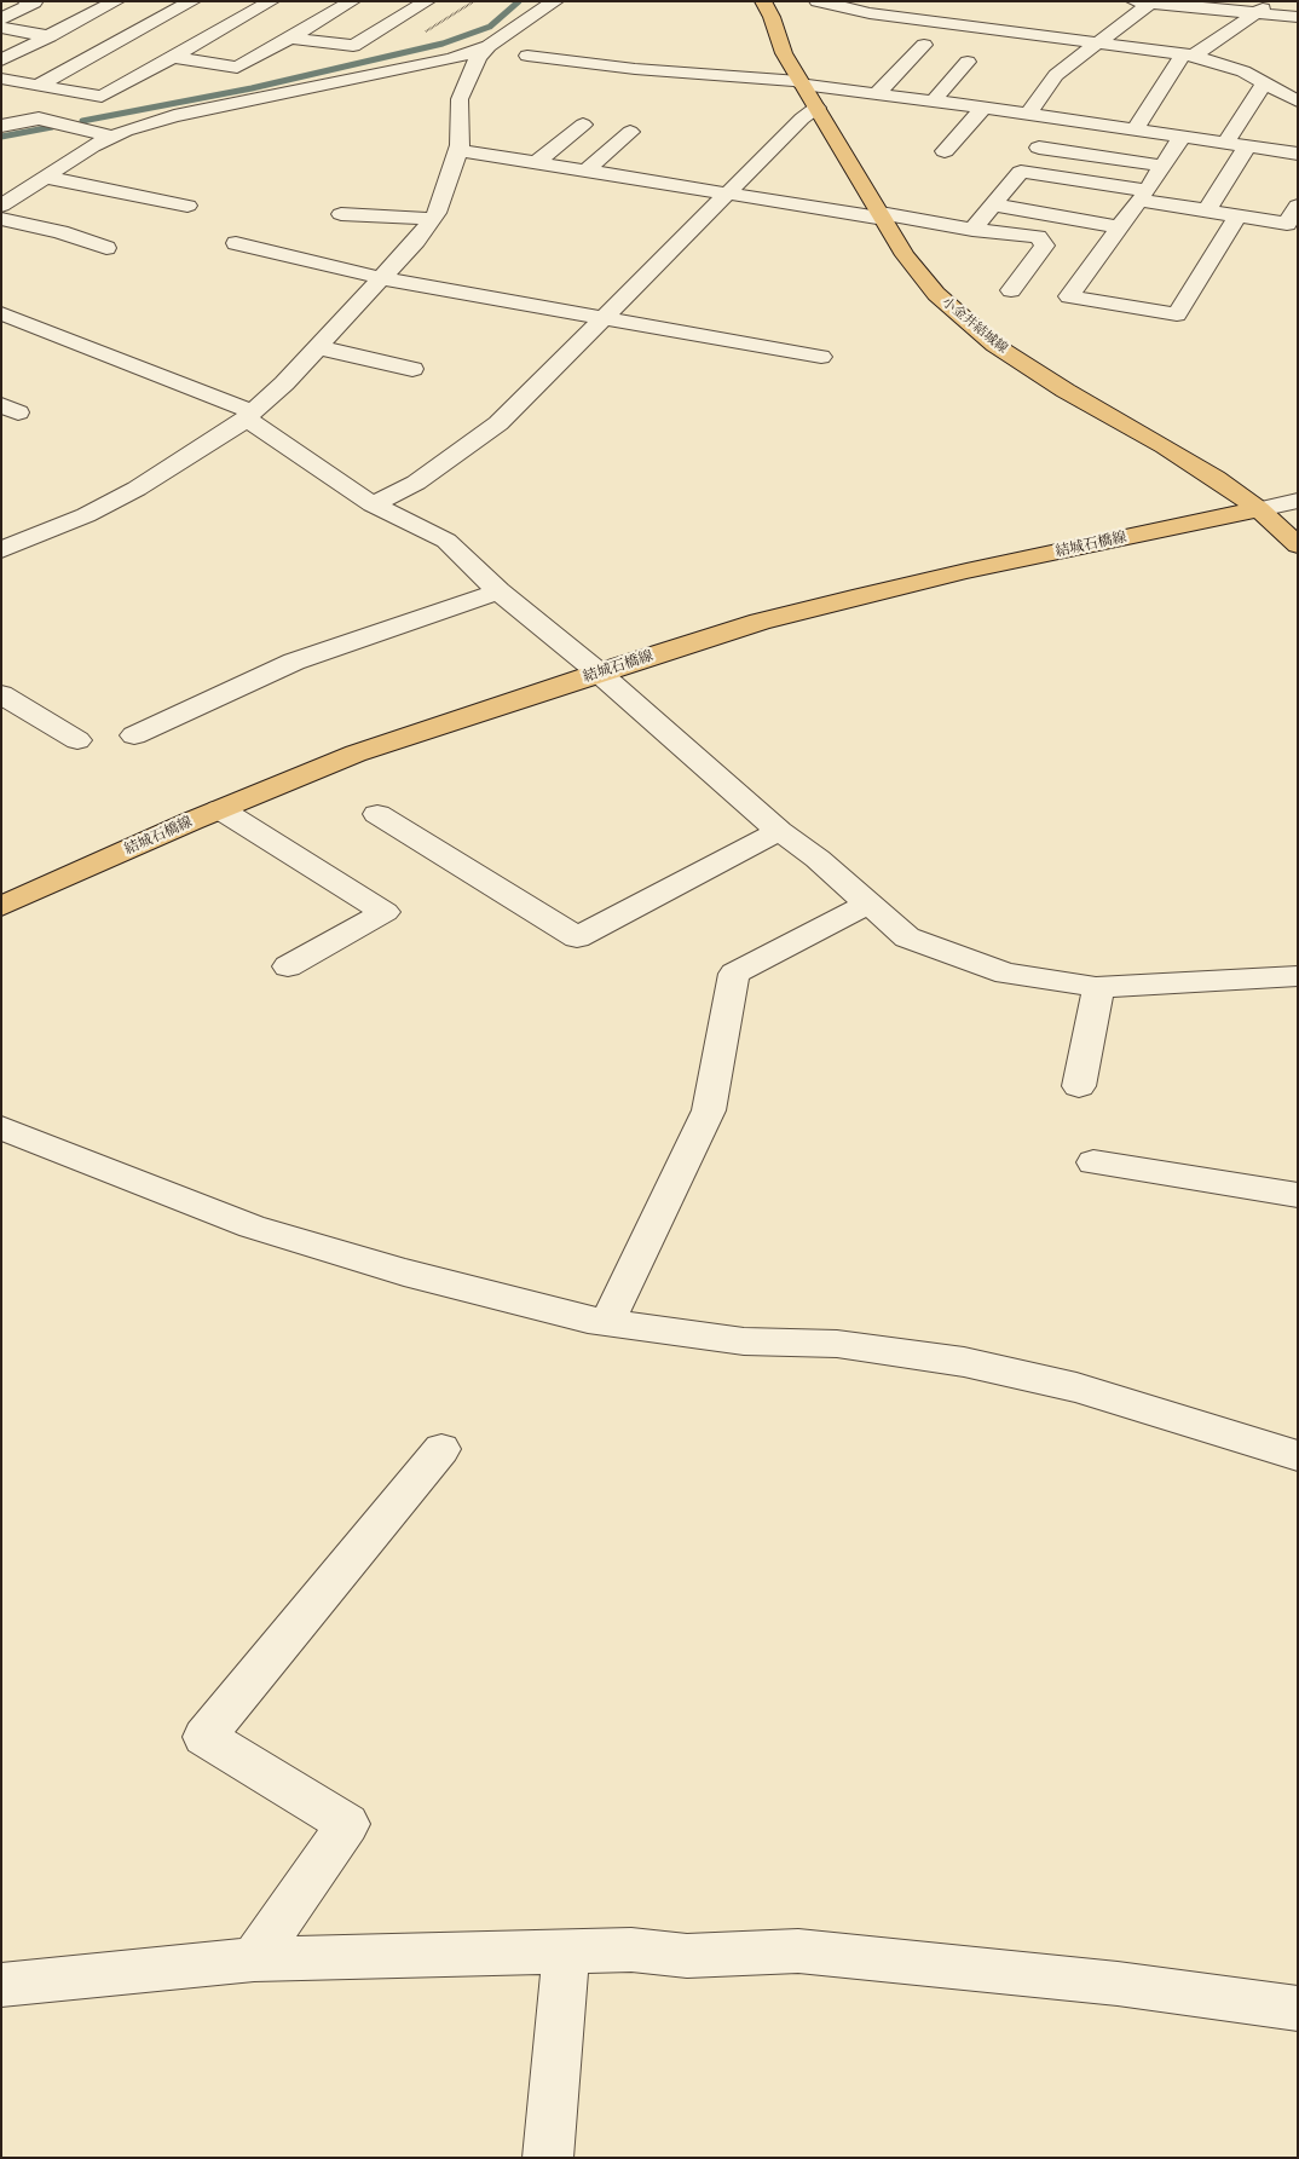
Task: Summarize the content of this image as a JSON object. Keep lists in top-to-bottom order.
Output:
{
  "streets": {
    "main road": ["小金井結城線", "結城石橋線"]
  },
  "crossings": [
    ["小金井結城線", "結城石橋線"]
  ]
}
